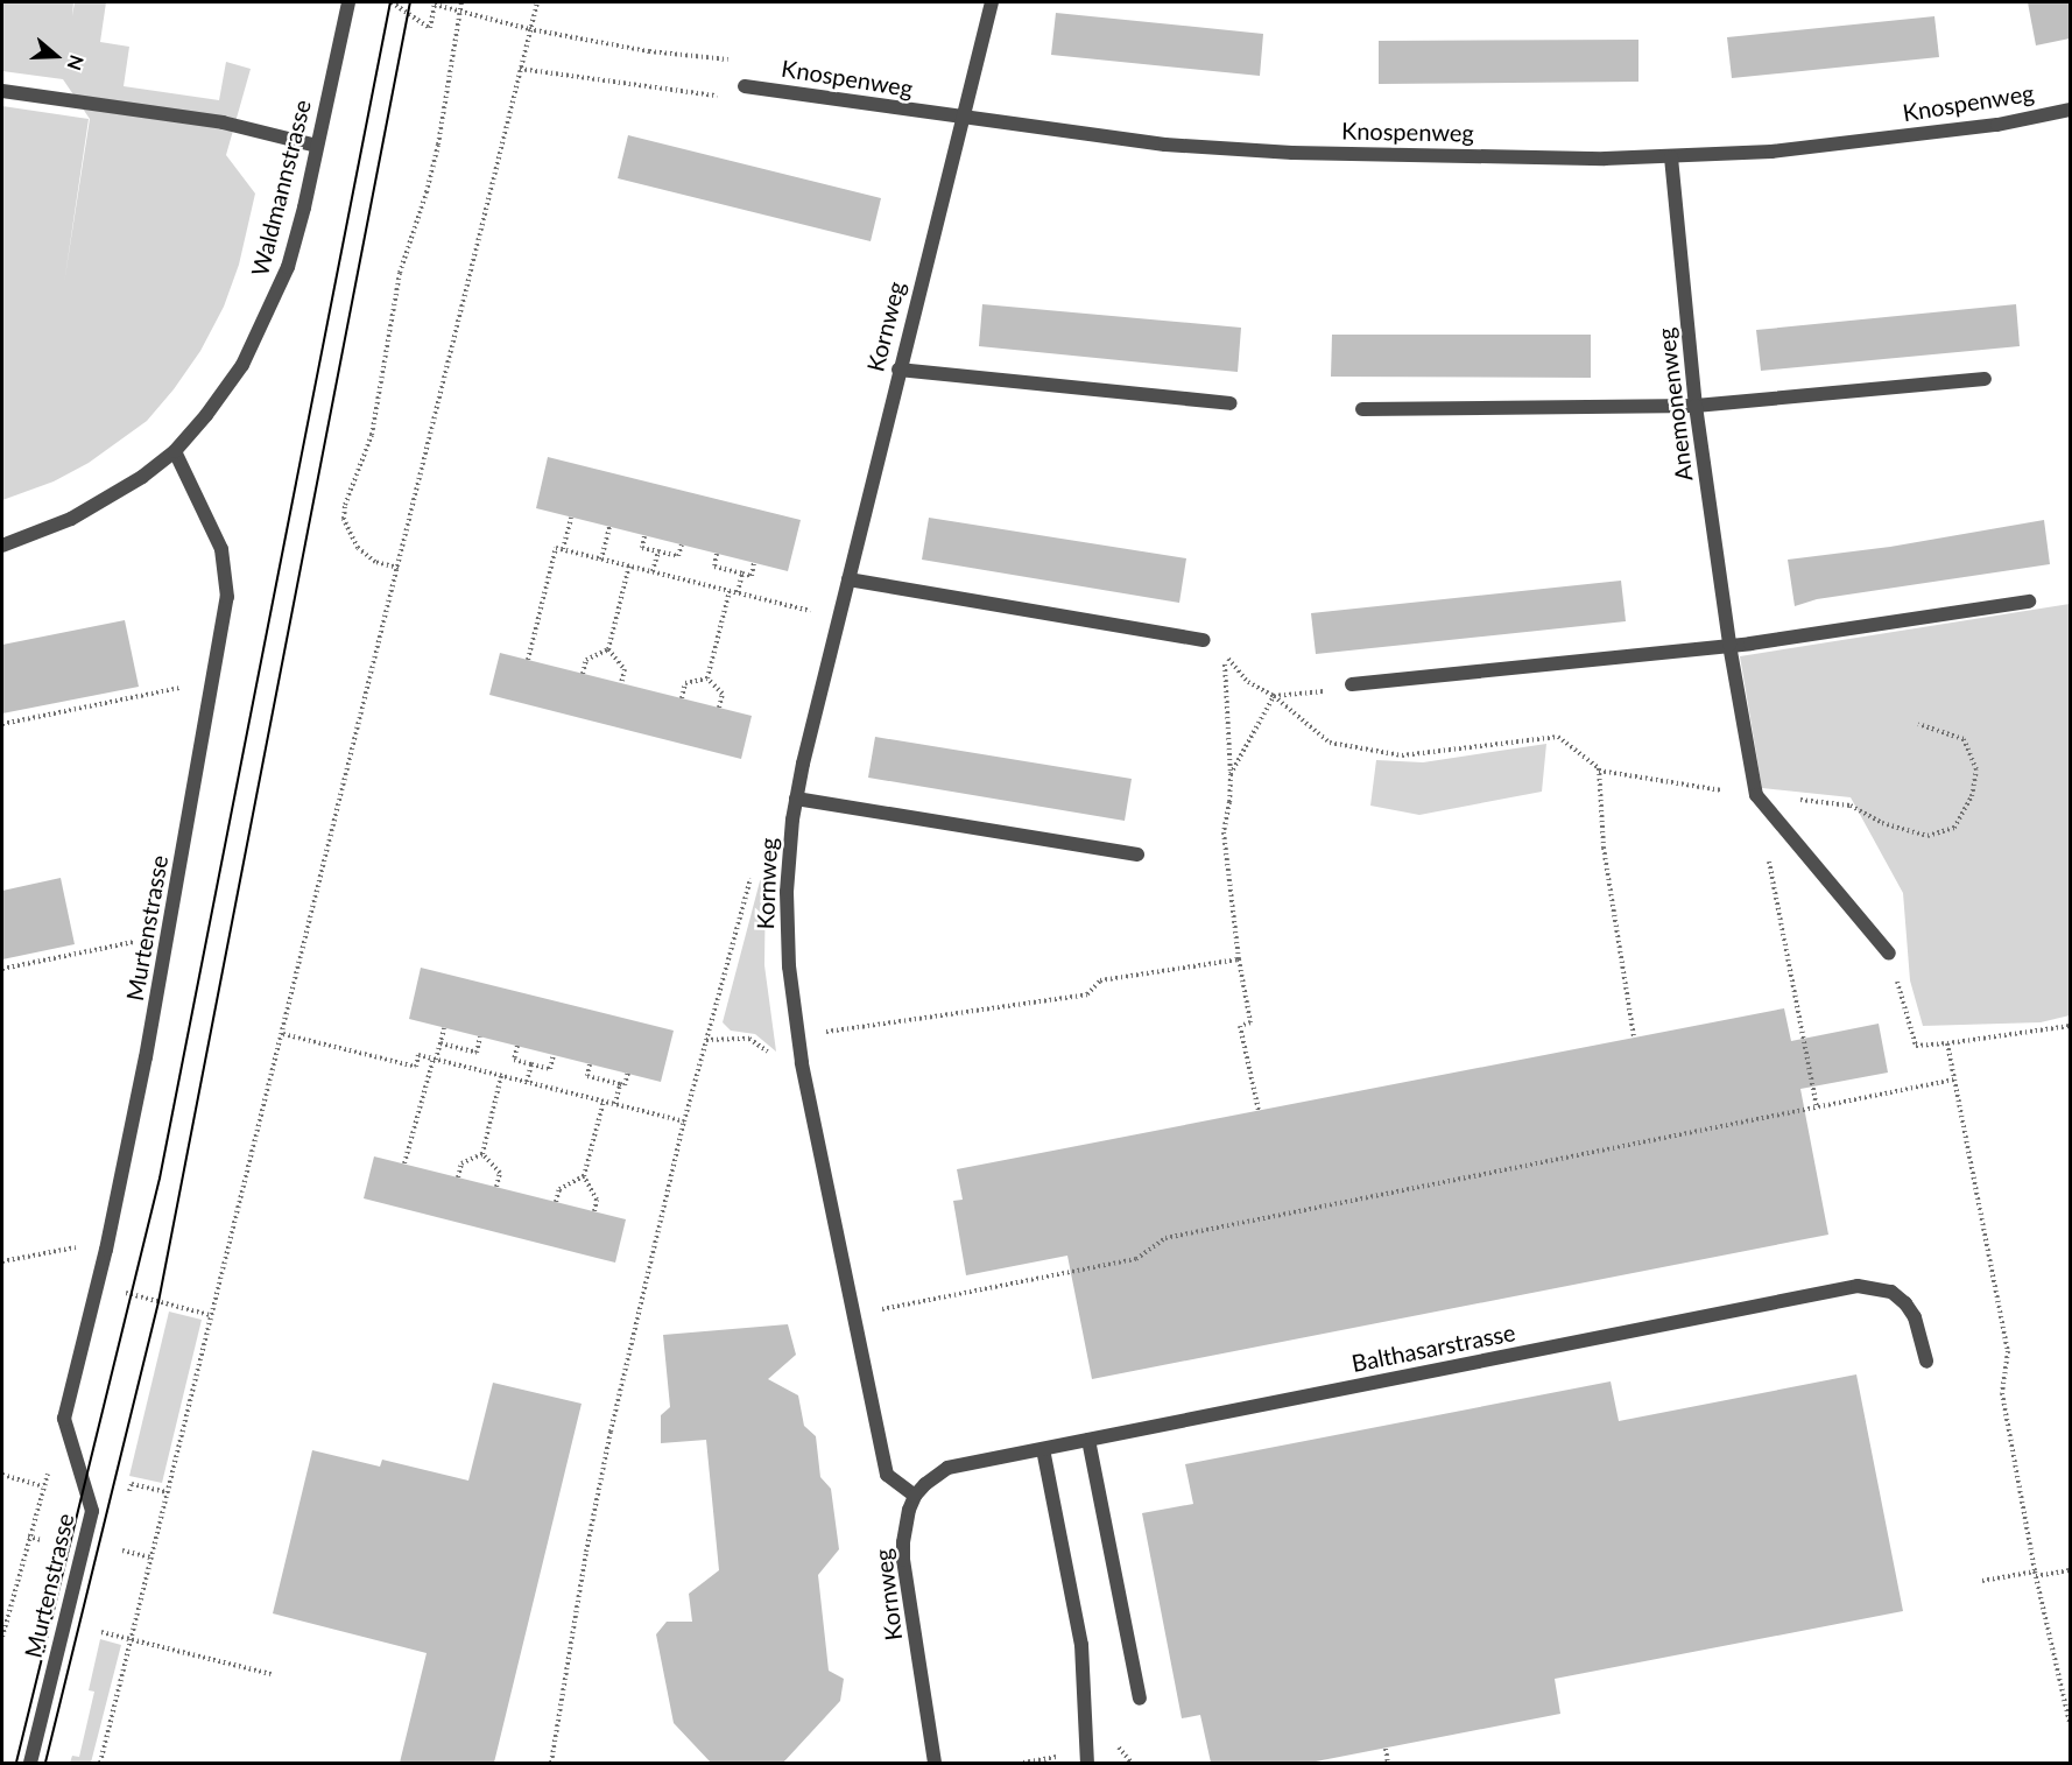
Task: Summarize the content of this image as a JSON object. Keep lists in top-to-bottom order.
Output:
{
  "streets": {
    "street": [
      "Knospenweg",
      "Waldmannstrasse",
      "Kornweg",
      "Anemonenweg",
      "Murtenstrasse",
      "Balthasarstrasse"
    ]
  },
  "crossings": [
    ["Knospenweg", "Kornweg"],
    ["Knospenweg", "Anemonenweg"],
    ["Waldmannstrasse", "Murtenstrasse"],
    ["Kornweg", "Balthasarstrasse"]
  ],
  "north": "right"
}
